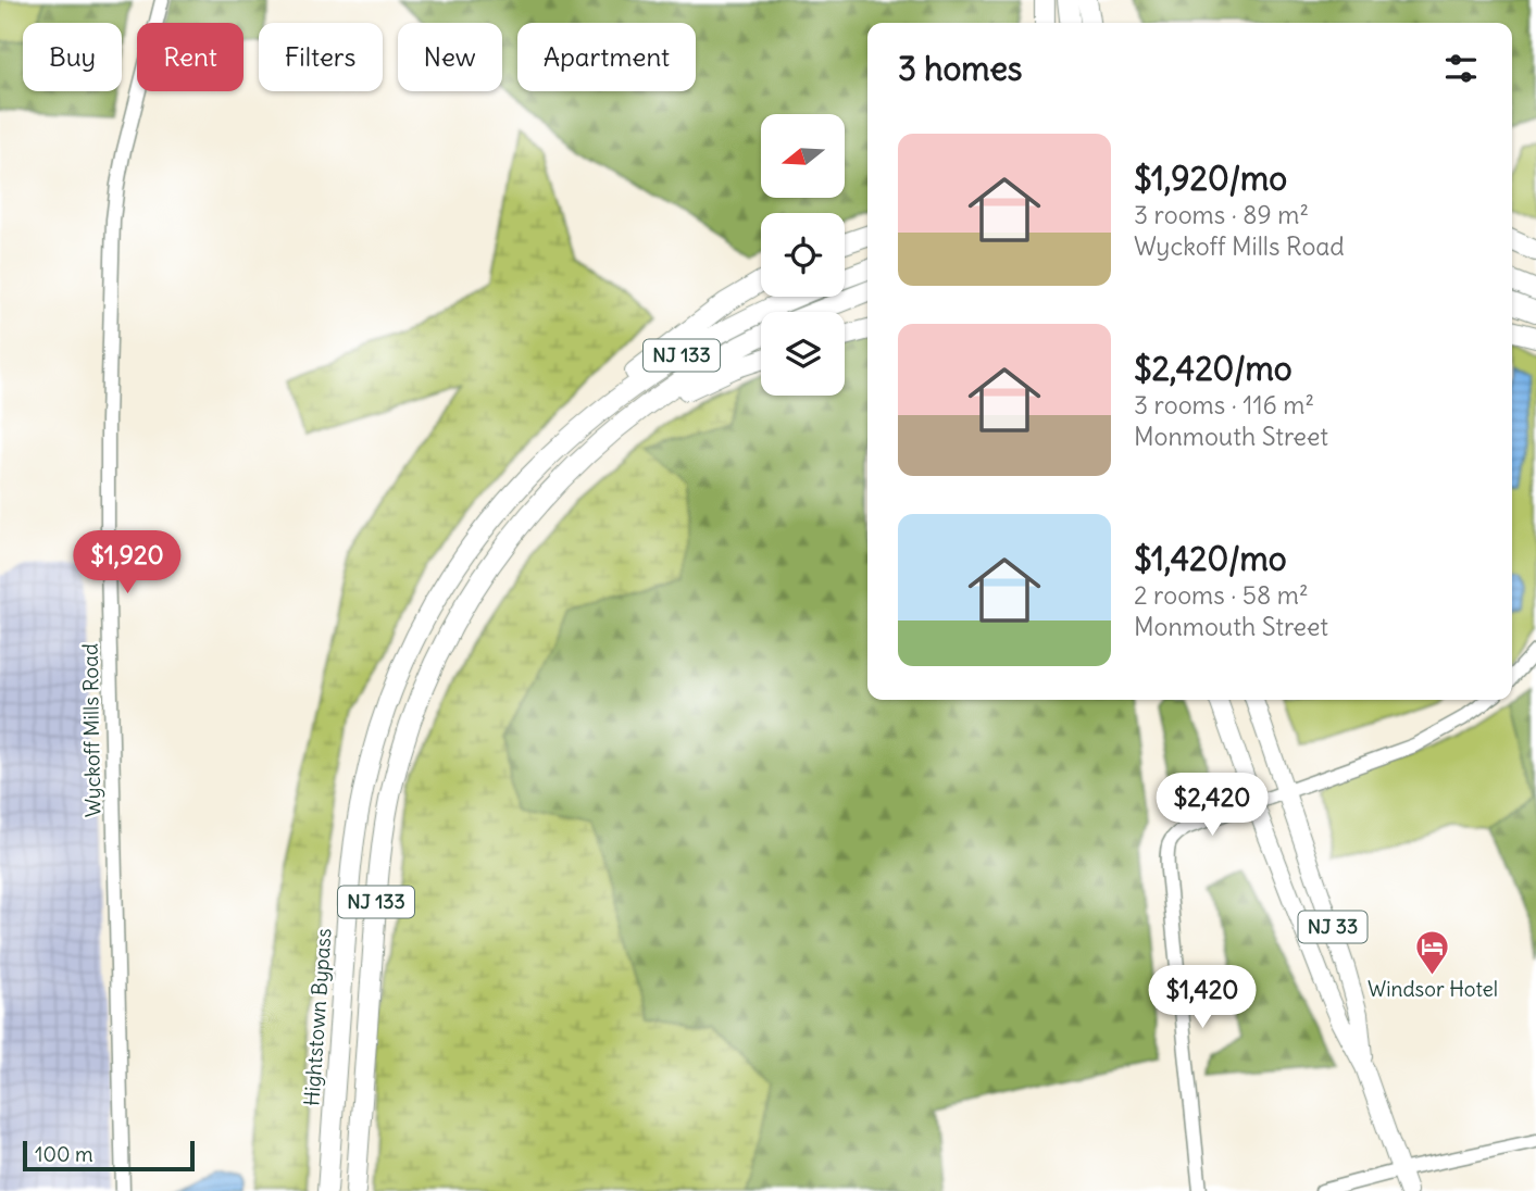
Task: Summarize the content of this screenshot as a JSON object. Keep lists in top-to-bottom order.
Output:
{
  "streets": {
    "highway": ["NJ 133", "Hightstown Bypass"],
    "main road": ["NJ 33"],
    "street": ["Wyckoff Mills Road"]
  },
  "places": {
    "hotel": ["Windsor Hotel"]
  },
  "scale_bar": "100 m",
  "north": "left",
  "page": {
    "chip": [
      "Buy",
      "Rent",
      "Filters",
      "New",
      "Apartment"
    ],
    "heading": "3 homes",
    "list": [
      {
        "name": "$1,920/mo",
        "note": "3 rooms · 89 m² · Wyckoff Mills Road"
      },
      {
        "name": "$2,420/mo",
        "note": "3 rooms · 116 m² · Monmouth Street"
      },
      {
        "name": "$1,420/mo",
        "note": "2 rooms · 58 m² · Monmouth Street"
      }
    ],
    "price": ["$1,920", "$2,420", "$1,420"],
    "scale": "100 m"
  }
}
